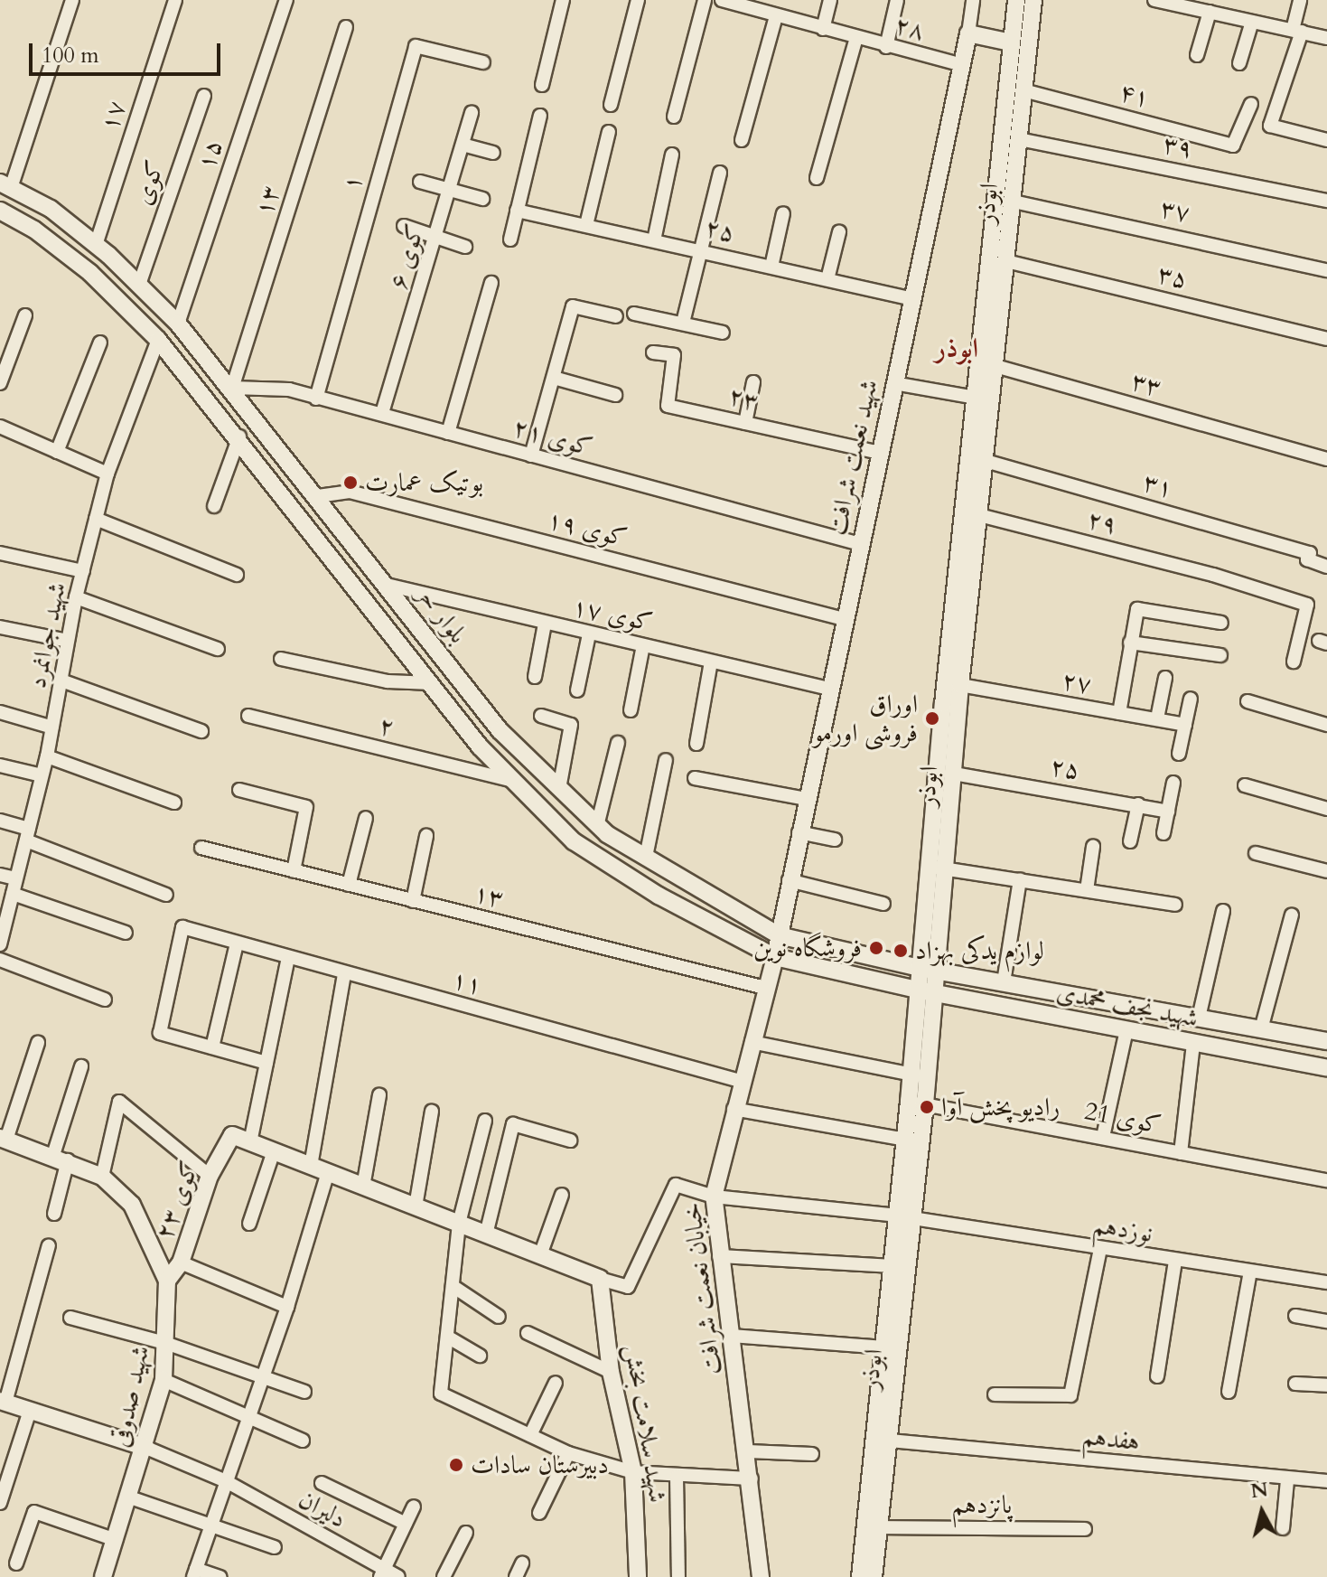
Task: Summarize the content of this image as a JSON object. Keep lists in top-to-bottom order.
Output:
{
  "streets": {
    "main road": [
      "ابوذر",
      "شهید نعمت شرافت",
      "بلوار حر",
      "شهید نجف محمدی",
      "کوی ۲۳",
      "خیابان نعمت شرافت",
      "شهید صدوقی",
      "شهید سلامت بخش"
    ],
    "street": [
      "۲۸",
      "۴۱",
      "۱۷",
      "۳۹",
      "۱۵",
      "کوی",
      "۱",
      "۱۳",
      "۳۷",
      "۲۵",
      "کوی ۶",
      "۳۵",
      "۳۳",
      "۲۳",
      "کوی ۲۱",
      "۳۱",
      "۲۹",
      "کوی ۱۹",
      "کوی ۱۷",
      "شهید جوانمرد",
      "۲۷",
      "۲",
      "۱۱",
      "کوی 21",
      "نوزدهم",
      "هفدهم",
      "پانزدهم",
      "دلیران"
    ]
  },
  "crossings": [
    ["۲۸", "شهید نعمت شرافت"],
    ["۴۱", "ابوذر"],
    ["۱۷", "بلوار حر"],
    ["۳۹", "ابوذر"],
    ["۱۵", "بلوار حر"],
    ["کوی", "بلوار حر"],
    ["۱", "کوی ۲۱"],
    ["۱۳", "کوی ۲۱"],
    ["۱۳", "بلوار حر"],
    ["۱۳", "خیابان نعمت شرافت"],
    ["ابوذر", "۳۷"],
    ["ابوذر", "۲۵"],
    ["ابوذر", "۳۵"],
    ["ابوذر", "۳۳"],
    ["ابوذر", "۳۱"],
    ["ابوذر", "۲۹"],
    ["ابوذر", "بلوار حر"],
    ["ابوذر", "۲۷"],
    ["ابوذر", "شهید نجف محمدی"],
    ["ابوذر", "کوی 21"],
    ["ابوذر", "نوزدهم"],
    ["ابوذر", "هفدهم"],
    ["ابوذر", "پانزدهم"],
    ["۲۵", "شهید نعمت شرافت"],
    ["کوی ۶", "کوی ۲۱"],
    ["۲۳", "شهید نعمت شرافت"],
    ["کوی ۲۱", "شهید نعمت شرافت"],
    ["کوی ۲۱", "بلوار حر"],
    ["شهید نعمت شرافت", "کوی ۱۹"],
    ["شهید نعمت شرافت", "بلوار حر"],
    ["شهید نعمت شرافت", "کوی ۱۷"],
    ["شهید نعمت شرافت", "خیابان نعمت شرافت"],
    ["کوی ۱۹", "بلوار حر"],
    ["بلوار حر", "کوی ۱۷"],
    ["بلوار حر", "شهید جوانمرد"],
    ["بلوار حر", "۲"],
    ["بلوار حر", "شهید نجف محمدی"],
    ["بلوار حر", "خیابان نعمت شرافت"],
    ["۱۱", "خیابان نعمت شرافت"],
    ["کوی ۲۳", "شهید صدوقی"],
    ["نوزدهم", "خیابان نعمت شرافت"],
    ["نوزدهم", "شهید سلامت بخش"],
    ["شهید صدوقی", "دلیران"]
  ],
  "districts": ["ابوذر"],
  "places": [
    "بوتیک عمارت",
    "اوراق فروشی اورمو",
    "فروشگاه نوین",
    "لوازم یدکی بهزاد",
    "رادیو پخش آوا",
    "دبیرستان سادات"
  ],
  "scale_bar": "100 m",
  "north": "top"
}
